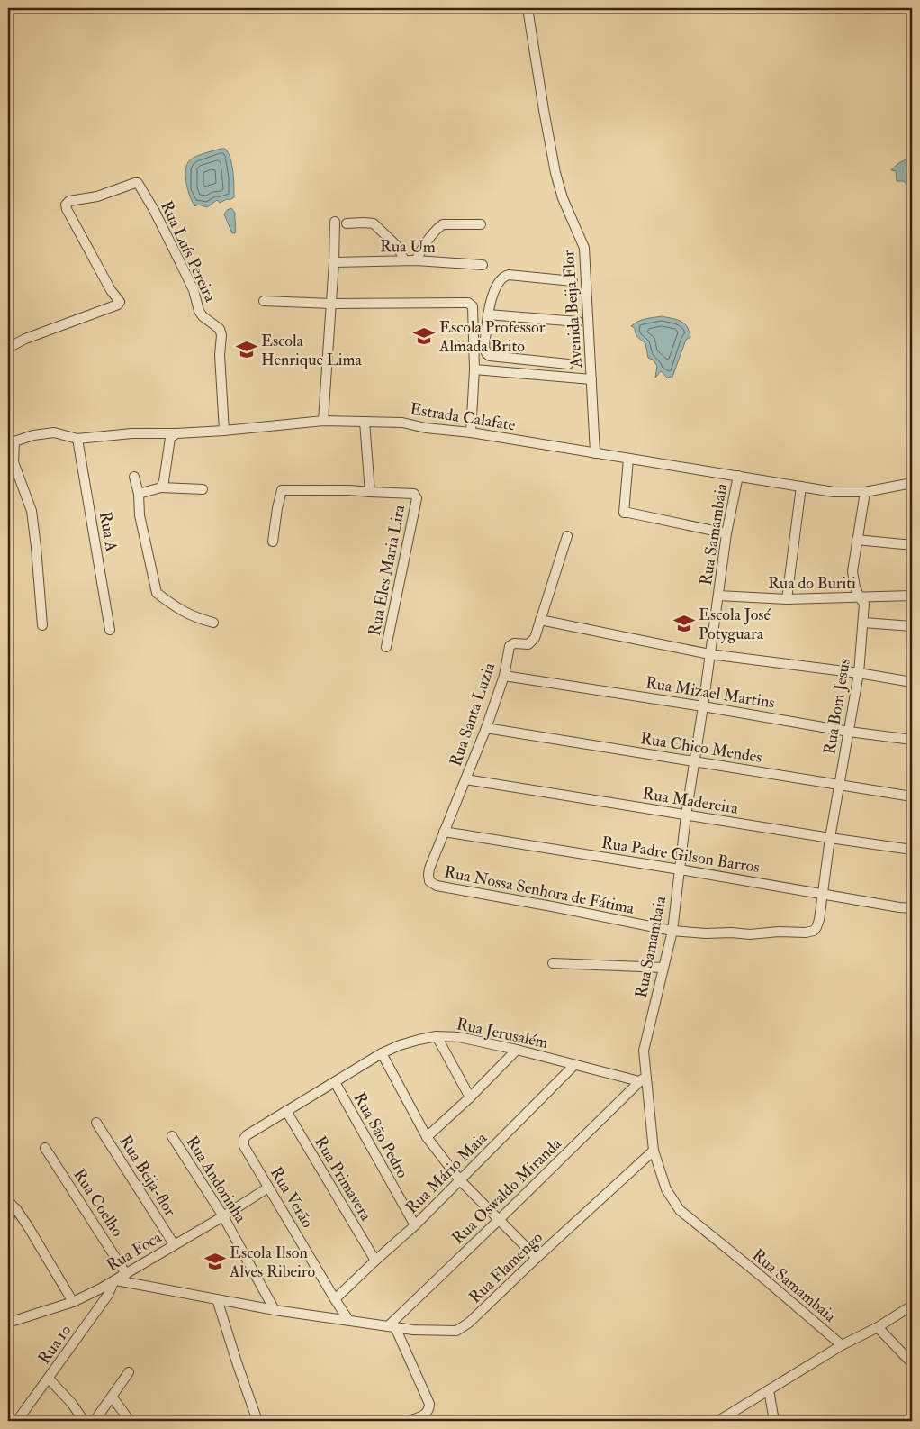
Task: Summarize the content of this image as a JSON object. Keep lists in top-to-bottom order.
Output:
{
  "streets": {
    "street": [
      "Rua Um",
      "Rua Luís Pereira",
      "Avenida Beija Flor",
      "Estrada Calafate",
      "Rua A",
      "Rua Samambaia",
      "Rua Eles Maria Lira",
      "Rua do Buriti",
      "Rua Mizael Martins",
      "Rua Bom Jesus",
      "Rua Santa Luzia",
      "Rua Chico Mendes",
      "Rua Madereira",
      "Rua Padre Gilson Barros",
      "Rua Nossa Senhora de Fátima",
      "Rua Jerusalém",
      "Rua São Pedro",
      "Rua Mário Maia",
      "Rua Beija-flor",
      "Rua Primavera",
      "Rua Andorinha",
      "Rua Oswaldo Miranda",
      "Rua Verão",
      "Rua Coelho",
      "Rua Foca",
      "Rua Flamengo",
      "Rua 10"
    ]
  },
  "crossings": [
    ["Rua Luís Pereira", "Estrada Calafate"],
    ["Avenida Beija Flor", "Estrada Calafate"],
    ["Estrada Calafate", "Rua A"],
    ["Estrada Calafate", "Rua Samambaia"],
    ["Estrada Calafate", "Rua Bom Jesus"],
    ["Rua Samambaia", "Rua do Buriti"],
    ["Rua Samambaia", "Rua Mizael Martins"],
    ["Rua Samambaia", "Rua Chico Mendes"],
    ["Rua Samambaia", "Rua Madereira"],
    ["Rua Samambaia", "Rua Padre Gilson Barros"],
    ["Rua Samambaia", "Rua Nossa Senhora de Fátima"],
    ["Rua Samambaia", "Rua Jerusalém"],
    ["Rua Samambaia", "Rua Oswaldo Miranda"],
    ["Rua Samambaia", "Rua Flamengo"],
    ["Rua do Buriti", "Rua Bom Jesus"],
    ["Rua Mizael Martins", "Rua Bom Jesus"],
    ["Rua Mizael Martins", "Rua Santa Luzia"],
    ["Rua Bom Jesus", "Rua Chico Mendes"],
    ["Rua Bom Jesus", "Rua Madereira"],
    ["Rua Bom Jesus", "Rua Padre Gilson Barros"],
    ["Rua Bom Jesus", "Rua Nossa Senhora de Fátima"],
    ["Rua Santa Luzia", "Rua Chico Mendes"],
    ["Rua Santa Luzia", "Rua Madereira"],
    ["Rua Santa Luzia", "Rua Padre Gilson Barros"],
    ["Rua Santa Luzia", "Rua Nossa Senhora de Fátima"],
    ["Rua Jerusalém", "Rua São Pedro"],
    ["Rua Jerusalém", "Rua Mário Maia"],
    ["Rua Jerusalém", "Rua Primavera"],
    ["Rua Jerusalém", "Rua Oswaldo Miranda"],
    ["Rua Jerusalém", "Rua Verão"],
    ["Rua São Pedro", "Rua Mário Maia"],
    ["Rua Mário Maia", "Rua Primavera"],
    ["Rua Mário Maia", "Rua Verão"],
    ["Rua Beija-flor", "Rua Foca"],
    ["Rua Andorinha", "Rua Foca"],
    ["Rua Andorinha", "Rua Flamengo"],
    ["Rua Oswaldo Miranda", "Rua Flamengo"],
    ["Rua Verão", "Rua Foca"],
    ["Rua Verão", "Rua Flamengo"],
    ["Rua Coelho", "Rua Foca"],
    ["Rua Foca", "Rua Flamengo"],
    ["Rua Foca", "Rua 10"],
    ["Rua Flamengo", "Rua 10"]
  ],
  "places": {
    "school or university": [
      "Escola Professor Almada Brito",
      "Escola Henrique Lima",
      "Escola José Potyguara",
      "Escola Ilson Alves Ribeiro"
    ]
  }
}
